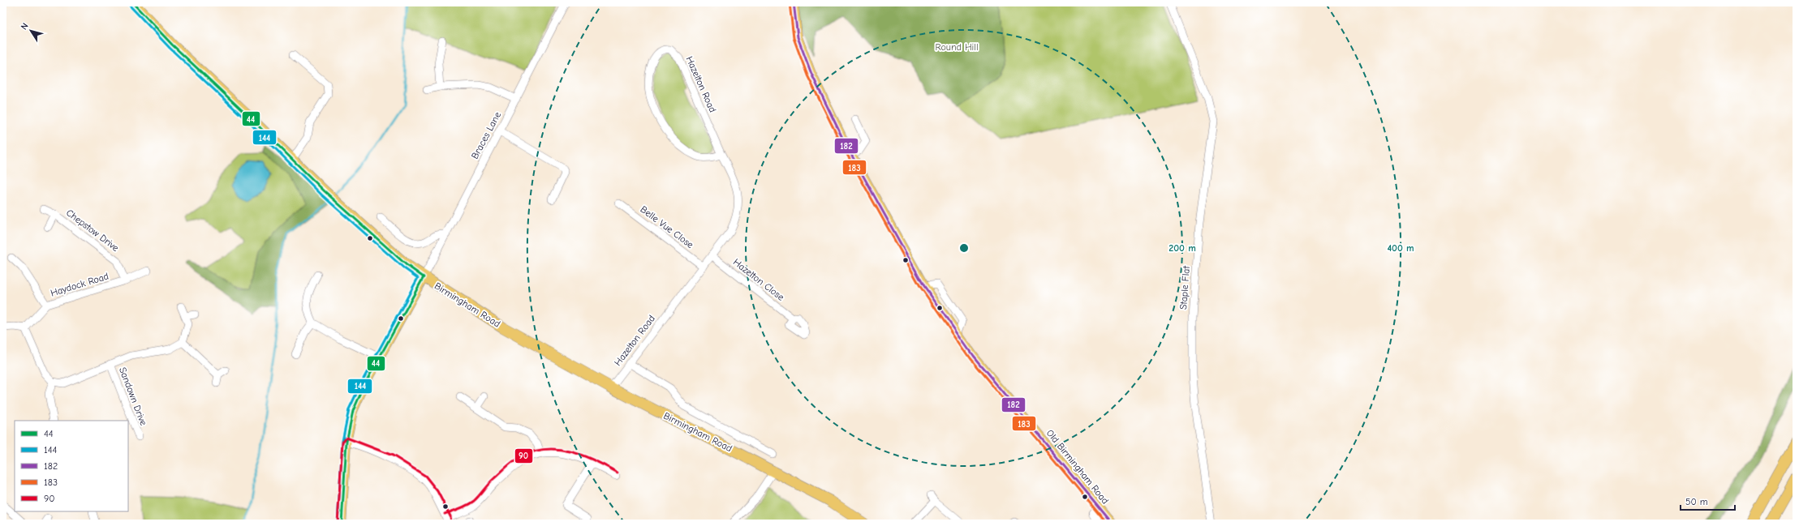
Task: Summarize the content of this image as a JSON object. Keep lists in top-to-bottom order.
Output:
{
  "streets": {
    "highway": ["Birmingham Road"],
    "main road": ["Old Birmingham Road"],
    "street": [
      "Hazelton Road",
      "Braces Lane",
      "Belle Vue Close",
      "Chepstow Drive",
      "Hazelton Close",
      "Haydock Road",
      "Staple Flat",
      "Sandown Drive"
    ]
  },
  "crossings": [
    ["Hazelton Road", "Belle Vue Close"],
    ["Hazelton Road", "Hazelton Close"],
    ["Hazelton Road", "Birmingham Road"],
    ["Braces Lane", "Birmingham Road"],
    ["Chepstow Drive", "Haydock Road"]
  ],
  "parks": ["Round Hill"],
  "lines": [
    "transit line 44",
    "transit line 182",
    "transit line 183",
    "transit line 144",
    "transit line 90"
  ],
  "legend": [
    "44",
    "144",
    "182",
    "183",
    "90"
  ],
  "scale_bar": "50 m",
  "north": "top left",
  "rings": ["200 m", "400 m"]
}
